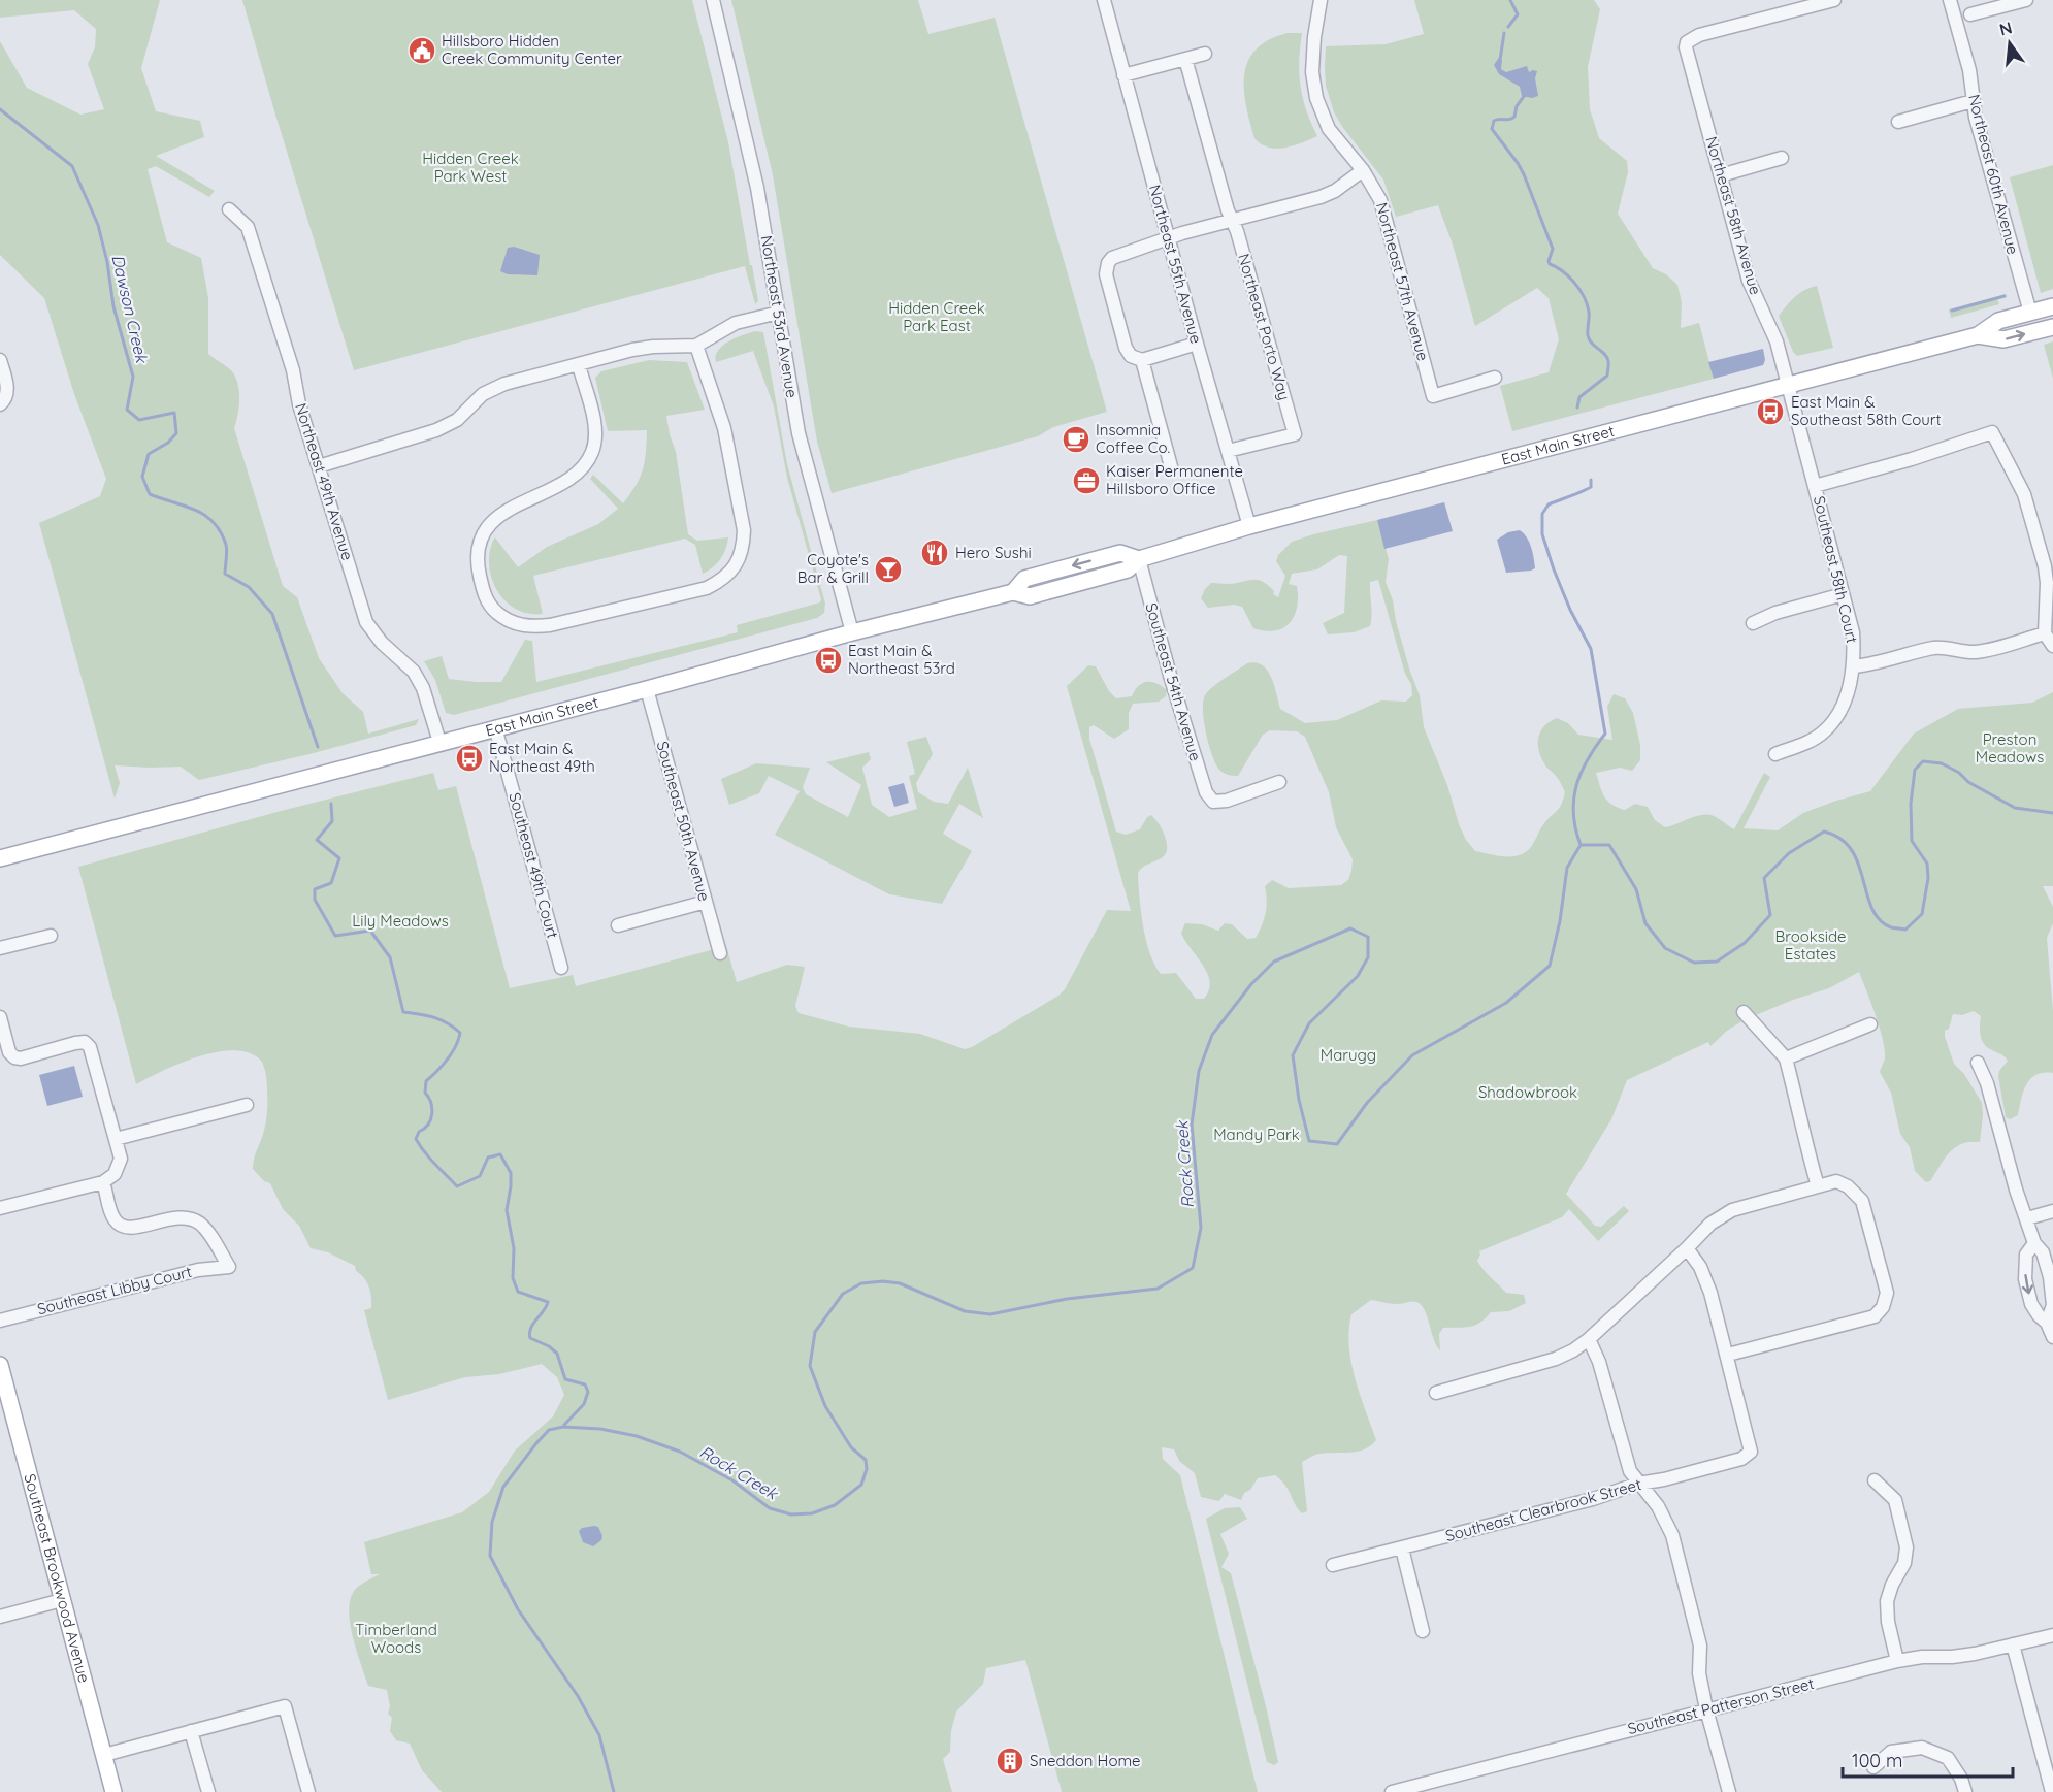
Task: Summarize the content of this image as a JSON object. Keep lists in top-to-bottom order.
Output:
{
  "streets": {
    "main road": ["East Main Street", "Southeast Brookwood Avenue"],
    "street": [
      "Northeast 60th Avenue",
      "Northeast 58th Avenue",
      "Northeast 55th Avenue",
      "Northeast 57th Avenue",
      "Northeast 53rd Avenue",
      "Northeast Porto Way",
      "Northeast 49th Avenue",
      "Southeast 58th Court",
      "Southeast 54th Avenue",
      "Southeast 50th Avenue",
      "Southeast 49th Court",
      "Southeast Libby Court",
      "Southeast Clearbrook Street",
      "Southeast Patterson Street"
    ]
  },
  "crossings": [
    ["Northeast 60th Avenue", "East Main Street"],
    ["Northeast 58th Avenue", "East Main Street"],
    ["Northeast 58th Avenue", "Southeast 58th Court"],
    ["Northeast 55th Avenue", "Northeast Porto Way"],
    ["Northeast 55th Avenue", "East Main Street"],
    ["Northeast 53rd Avenue", "East Main Street"],
    ["East Main Street", "Northeast 49th Avenue"],
    ["East Main Street", "Southeast 58th Court"],
    ["East Main Street", "Southeast 54th Avenue"],
    ["East Main Street", "Southeast 50th Avenue"],
    ["East Main Street", "Southeast 49th Court"]
  ],
  "water": ["Dawson Creek", "Rock Creek"],
  "parks": [
    "Hidden Creek Park West",
    "Hidden Creek Park East",
    "Preston Meadows",
    "Lily Meadows",
    "Brookside Estates",
    "Marugg",
    "Shadowbrook",
    "Mandy Park",
    "Timberland Woods"
  ],
  "places": {
    "public building": ["Hillsboro Hidden Creek Community Center"],
    "bus stop": ["East Main & Southeast 58th Court", "East Main & Northeast 53rd", "East Main & Northeast 49th"],
    "cafe": ["Insomnia Coffee Co."],
    "office": ["Kaiser Permanente Hillsboro Office"],
    "restaurant": ["Hero Sushi"],
    "bar": ["Coyote's Bar & Grill"],
    "building": ["Sneddon Home"]
  },
  "scale_bar": "100 m",
  "north": "top"
}
